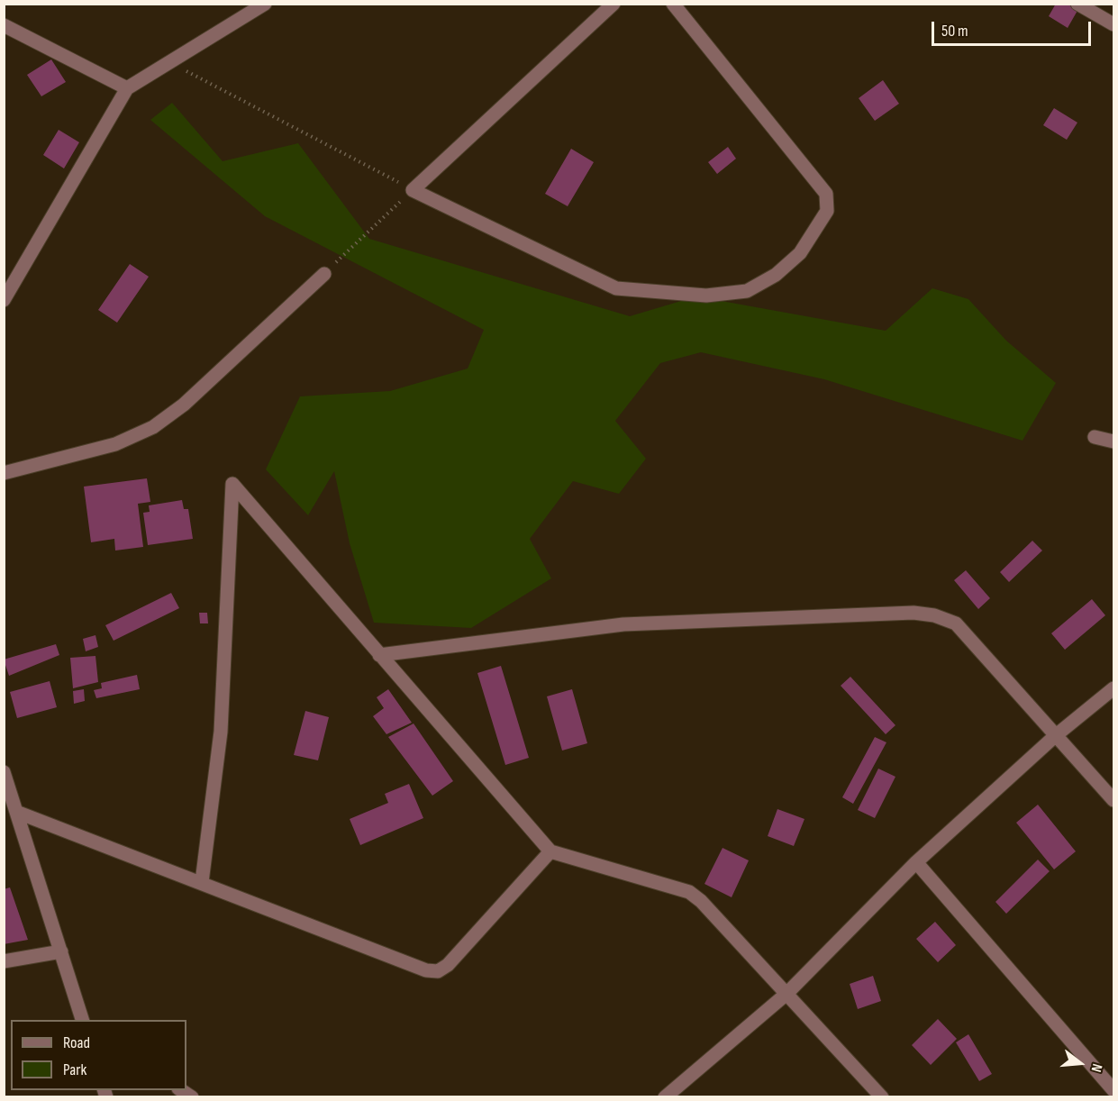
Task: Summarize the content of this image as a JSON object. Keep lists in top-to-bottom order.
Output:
{
  "legend": ["Road", "Park"],
  "scale_bar": "50 m",
  "north": "right"
}
